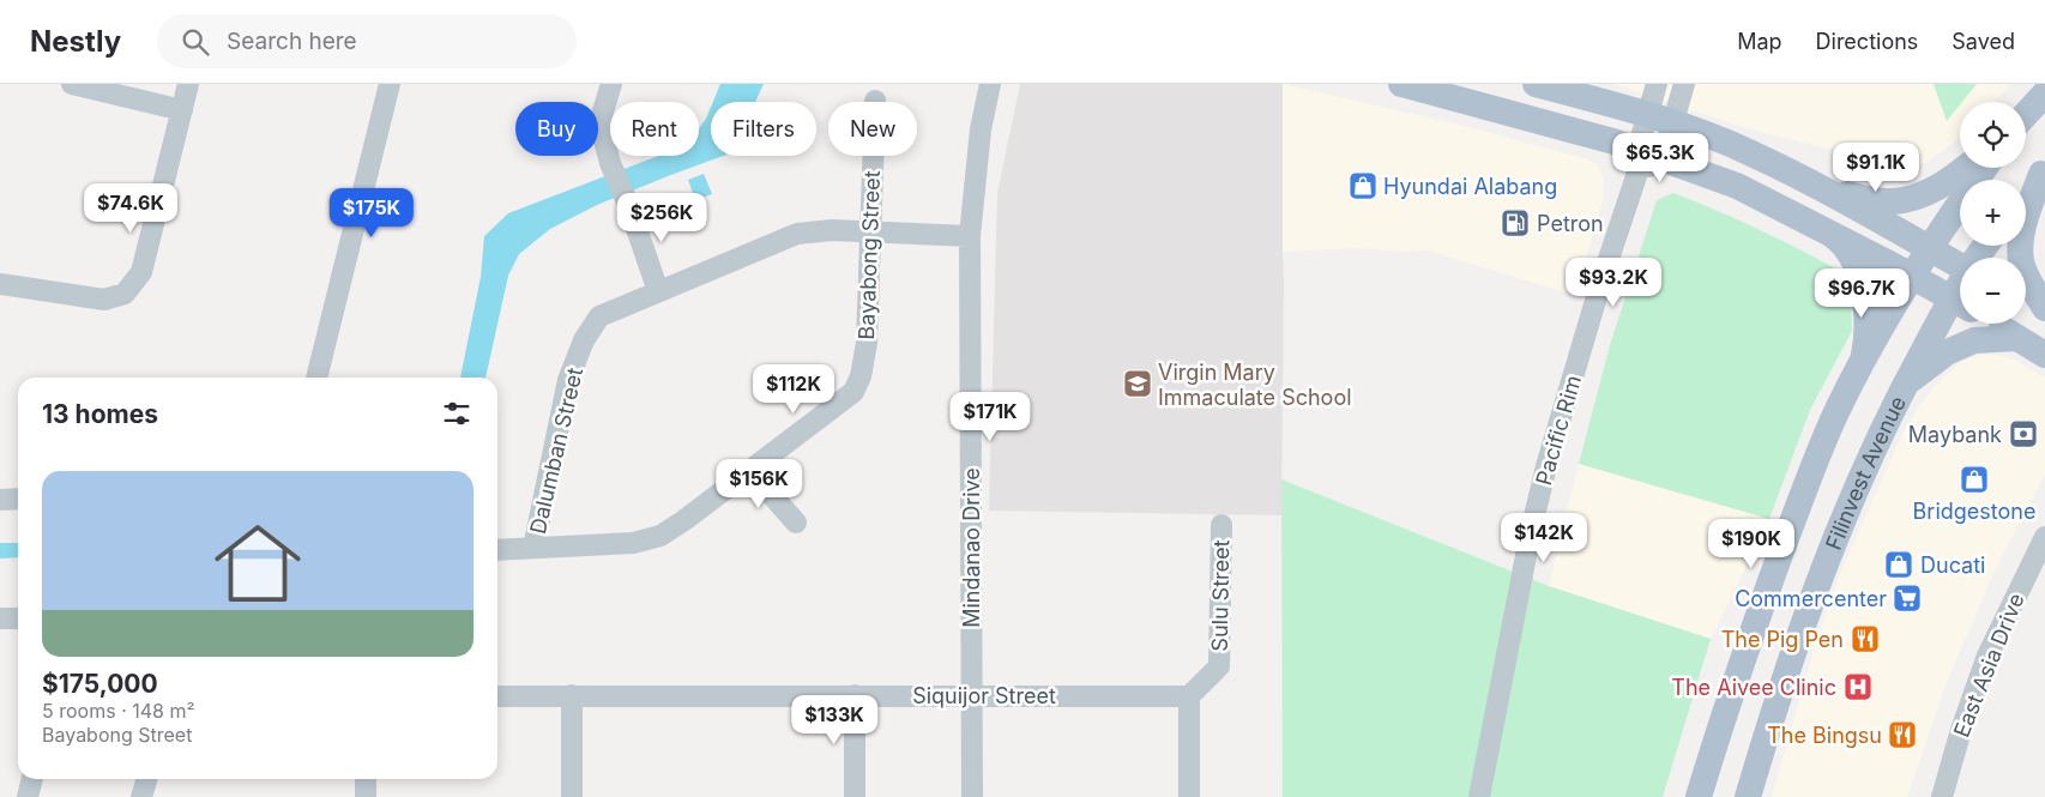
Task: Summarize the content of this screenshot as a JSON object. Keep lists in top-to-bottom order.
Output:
{
  "streets": {
    "main road": ["Filinvest Avenue"],
    "street": [
      "Bayabong Street",
      "Pacific Rim",
      "Dalumban Street",
      "Mindanao Drive",
      "Sulu Street",
      "East Asia Drive",
      "Siquijor Street"
    ]
  },
  "crossings": [
    ["Bayabong Street", "Dalumban Street"],
    ["Dalumban Street", "Mindanao Drive"],
    ["Mindanao Drive", "Siquijor Street"],
    ["Sulu Street", "Siquijor Street"]
  ],
  "places": {
    "shop": ["Hyundai Alabang", "Bridgestone", "Ducati"],
    "fuel station": ["Petron"],
    "school or university": ["Virgin Mary Immaculate School"],
    "bank": ["Maybank"],
    "supermarket": ["Commercenter"],
    "restaurant": ["The Pig Pen", "The Bingsu"],
    "hospital": ["The Aivee Clinic"]
  },
  "page": {
    "header": "Nestly",
    "search": "Search here",
    "nav": ["Map", "Directions", "Saved"],
    "map_buttons": ["+", "−"],
    "chip": [
      "Buy",
      "Rent",
      "Filters",
      "New"
    ],
    "price": [
      "$65.3K",
      "$91.1K",
      "$74.6K",
      "$175K",
      "$256K",
      "$93.2K",
      "$96.7K",
      "$112K",
      "$171K",
      "$156K",
      "$142K",
      "$190K",
      "$133K"
    ],
    "heading": "13 homes",
    "list": [
      {
        "name": "$175,000",
        "note": "5 rooms · 148 m² · Bayabong Street"
      }
    ]
  }
}
